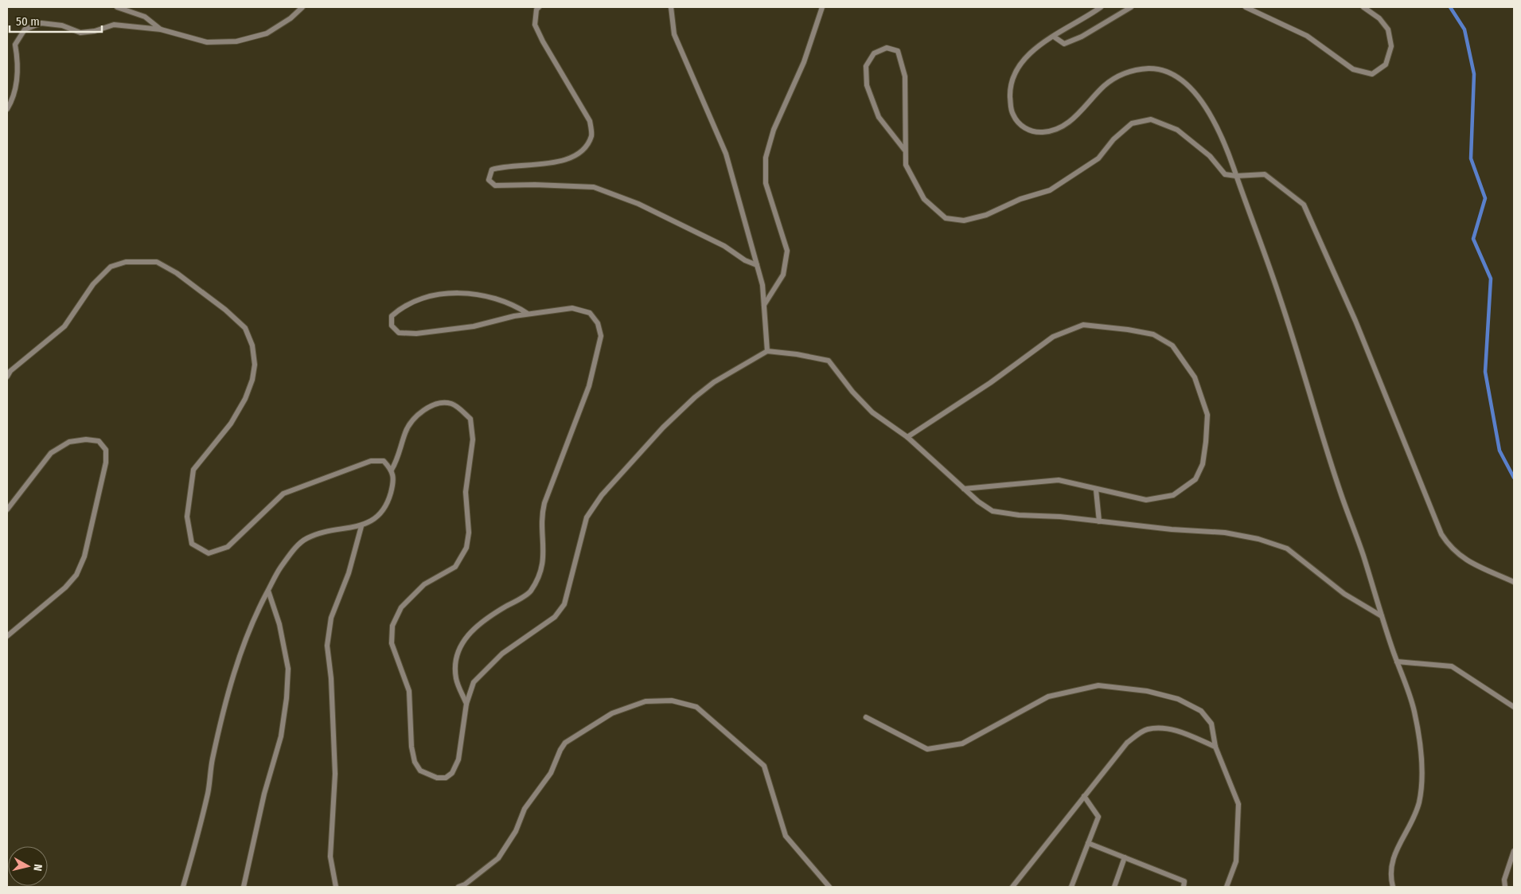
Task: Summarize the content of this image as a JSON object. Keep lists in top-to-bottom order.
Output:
{
  "scale_bar": "50 m",
  "north": "right"
}
